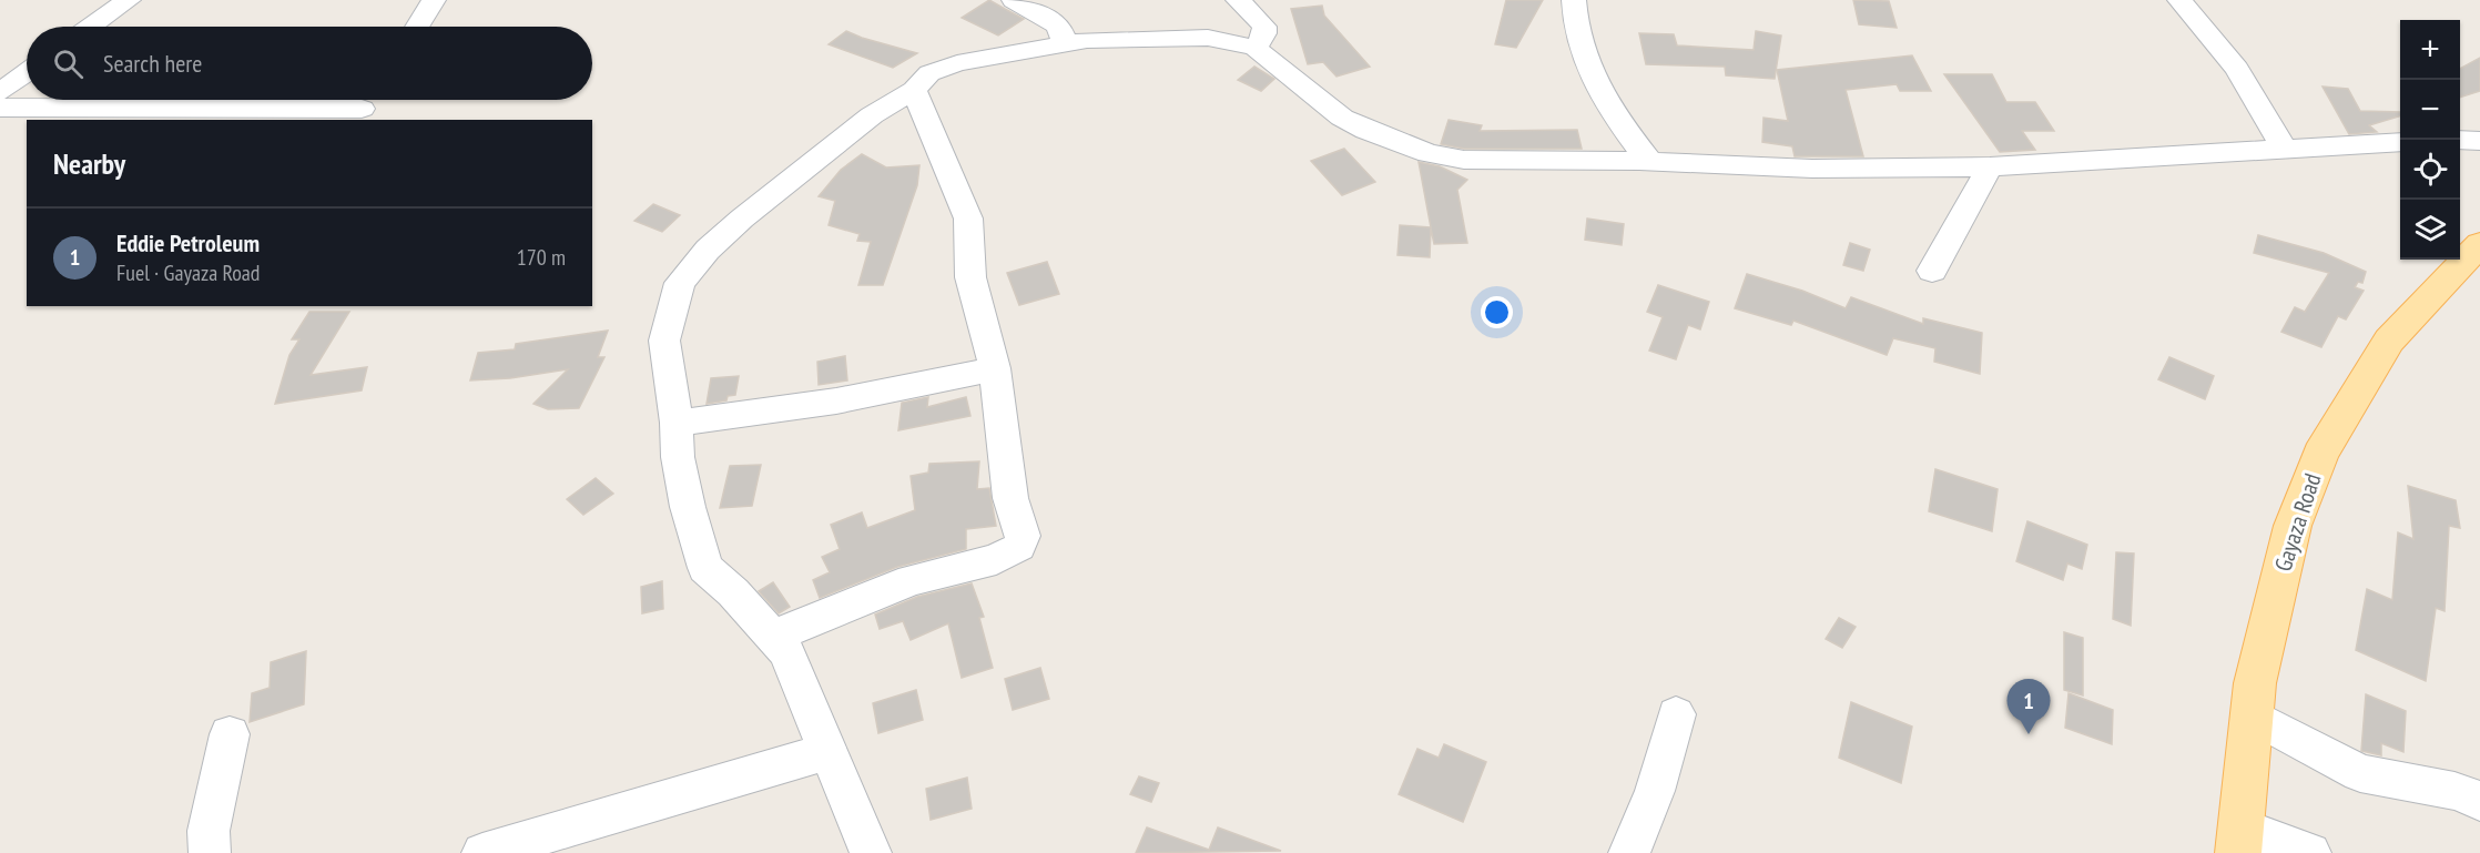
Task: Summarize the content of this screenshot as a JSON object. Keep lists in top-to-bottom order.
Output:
{
  "streets": {
    "main road": ["Gayaza Road"]
  },
  "page": {
    "map_buttons": ["+", "−"],
    "search": "Search here",
    "heading": "Nearby",
    "list": [
      {
        "mark": "1",
        "name": "Eddie Petroleum",
        "note": "Fuel · Gayaza Road",
        "value": "170 m"
      }
    ],
    "pins": "1"
  }
}
